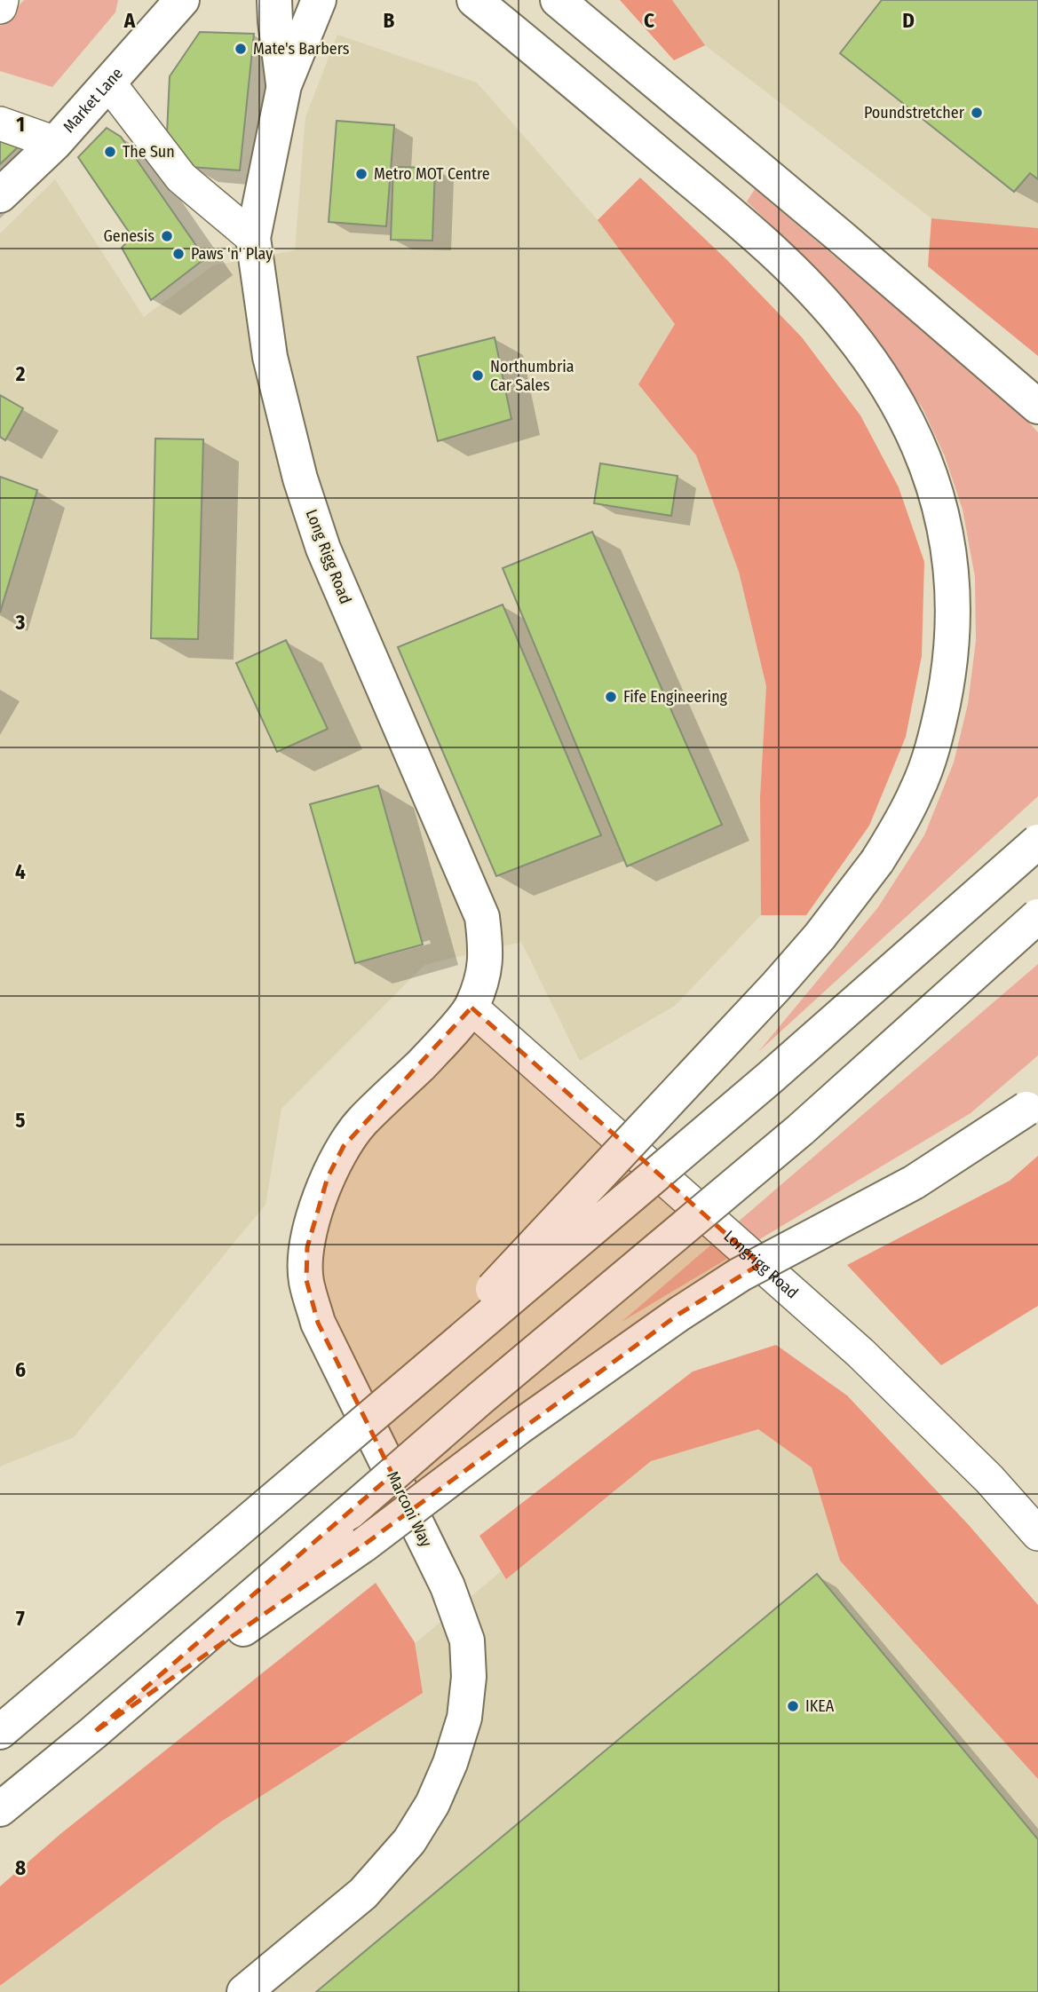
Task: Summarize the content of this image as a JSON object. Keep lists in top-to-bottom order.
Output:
{
  "streets": {
    "main road": ["Market Lane", "Long Rigg Road", "Marconi Way"],
    "street": ["Longrigg Road"]
  },
  "crossings": [
    ["Long Rigg Road", "Longrigg Road"],
    ["Long Rigg Road", "Marconi Way"],
    ["Longrigg Road", "Marconi Way"]
  ],
  "places": [
    "Mate's Barbers",
    "Poundstretcher",
    "The Sun",
    "Metro MOT Centre",
    "Genesis",
    "Paws 'n' Play",
    "Northumbria Car Sales",
    "Fife Engineering",
    "IKEA"
  ],
  "grid": {
    "columns": [
      "A",
      "B",
      "C",
      "D"
    ],
    "rows": [
      "1",
      "2",
      "3",
      "4",
      "5",
      "6",
      "7",
      "8"
    ]
  }
}
